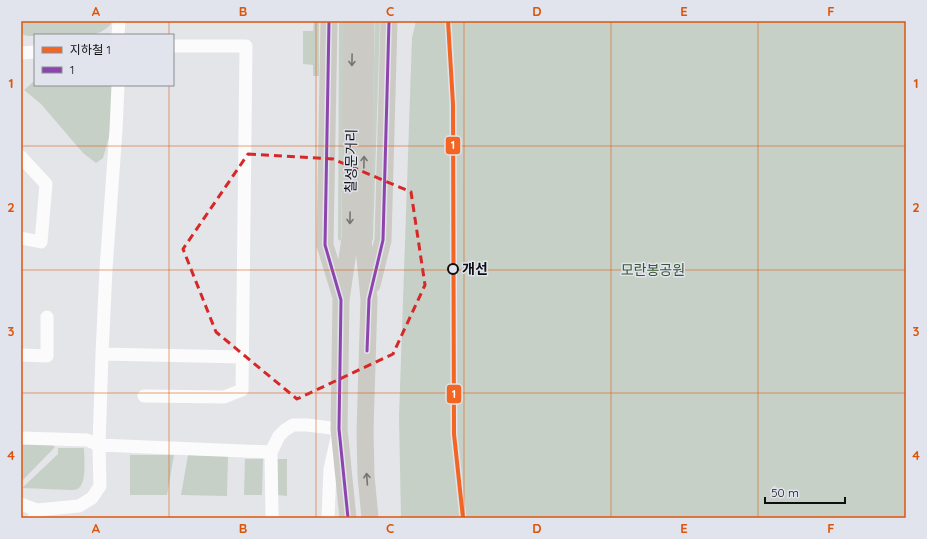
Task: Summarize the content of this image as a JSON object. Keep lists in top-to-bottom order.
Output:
{
  "streets": {
    "main road": ["칠성문거리"]
  },
  "parks": ["모란봉공원"],
  "places": ["개선"],
  "lines": ["metro line 1", "transit line 1"],
  "legend": ["지하철 1", "1"],
  "scale_bar": "50 m",
  "grid": {
    "columns": [
      "A",
      "B",
      "C",
      "D",
      "E",
      "F"
    ],
    "rows": [
      "1",
      "2",
      "3",
      "4"
    ]
  }
}
